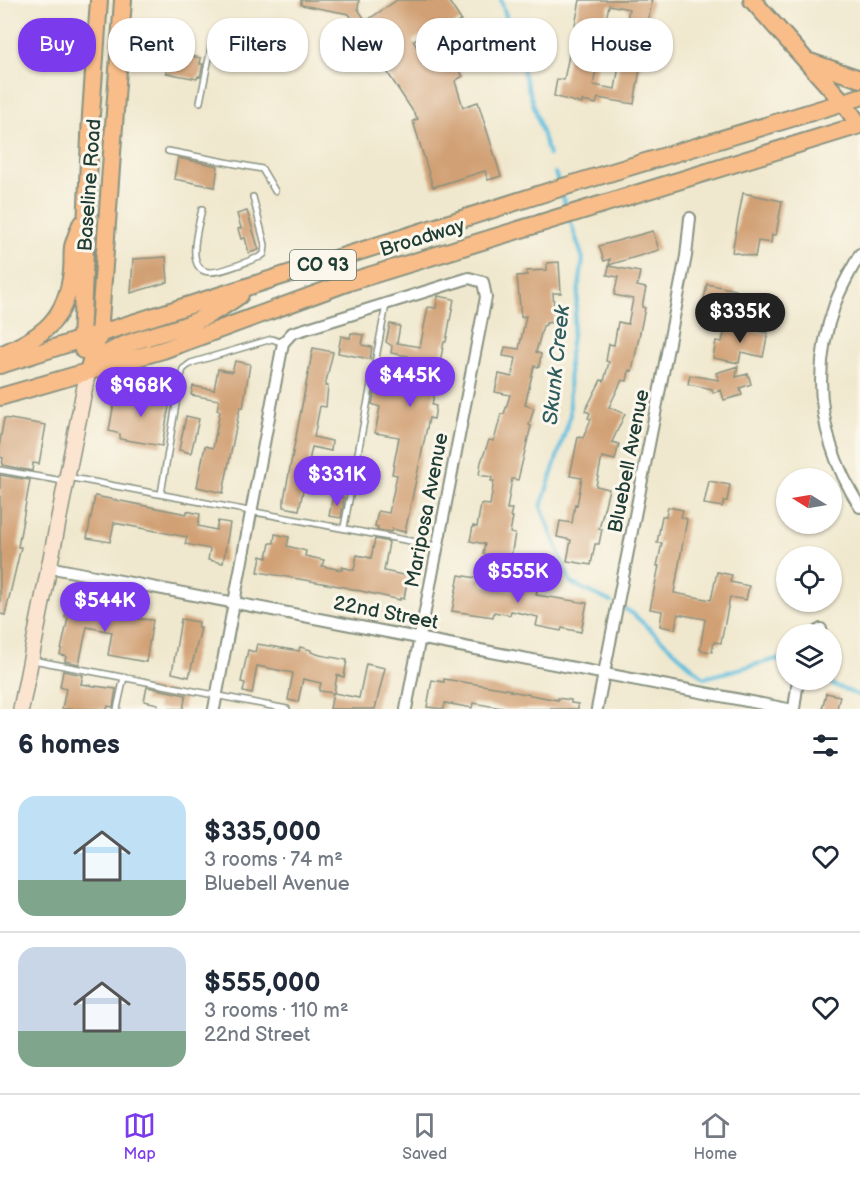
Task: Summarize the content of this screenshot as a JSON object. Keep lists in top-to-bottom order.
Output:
{
  "streets": {
    "main road": ["Baseline Road", "Broadway", "CO 93"],
    "street": ["Bluebell Avenue", "Mariposa Avenue", "22nd Street"]
  },
  "crossings": [
    ["Baseline Road", "Broadway"],
    ["Baseline Road", "22nd Street"],
    ["Bluebell Avenue", "22nd Street"],
    ["Mariposa Avenue", "22nd Street"]
  ],
  "water": ["Skunk Creek"],
  "north": "left",
  "page": {
    "chip": [
      "Buy",
      "Rent",
      "Filters",
      "New",
      "Apartment",
      "House"
    ],
    "price": [
      "$335K",
      "$445K",
      "$968K",
      "$331K",
      "$555K",
      "$544K"
    ],
    "heading": "6 homes",
    "list": [
      {
        "name": "$335,000",
        "note": "3 rooms · 74 m² · Bluebell Avenue"
      },
      {
        "name": "$555,000",
        "note": "3 rooms · 110 m² · 22nd Street"
      }
    ],
    "tabs": ["Map", "Saved", "Home"]
  }
}
